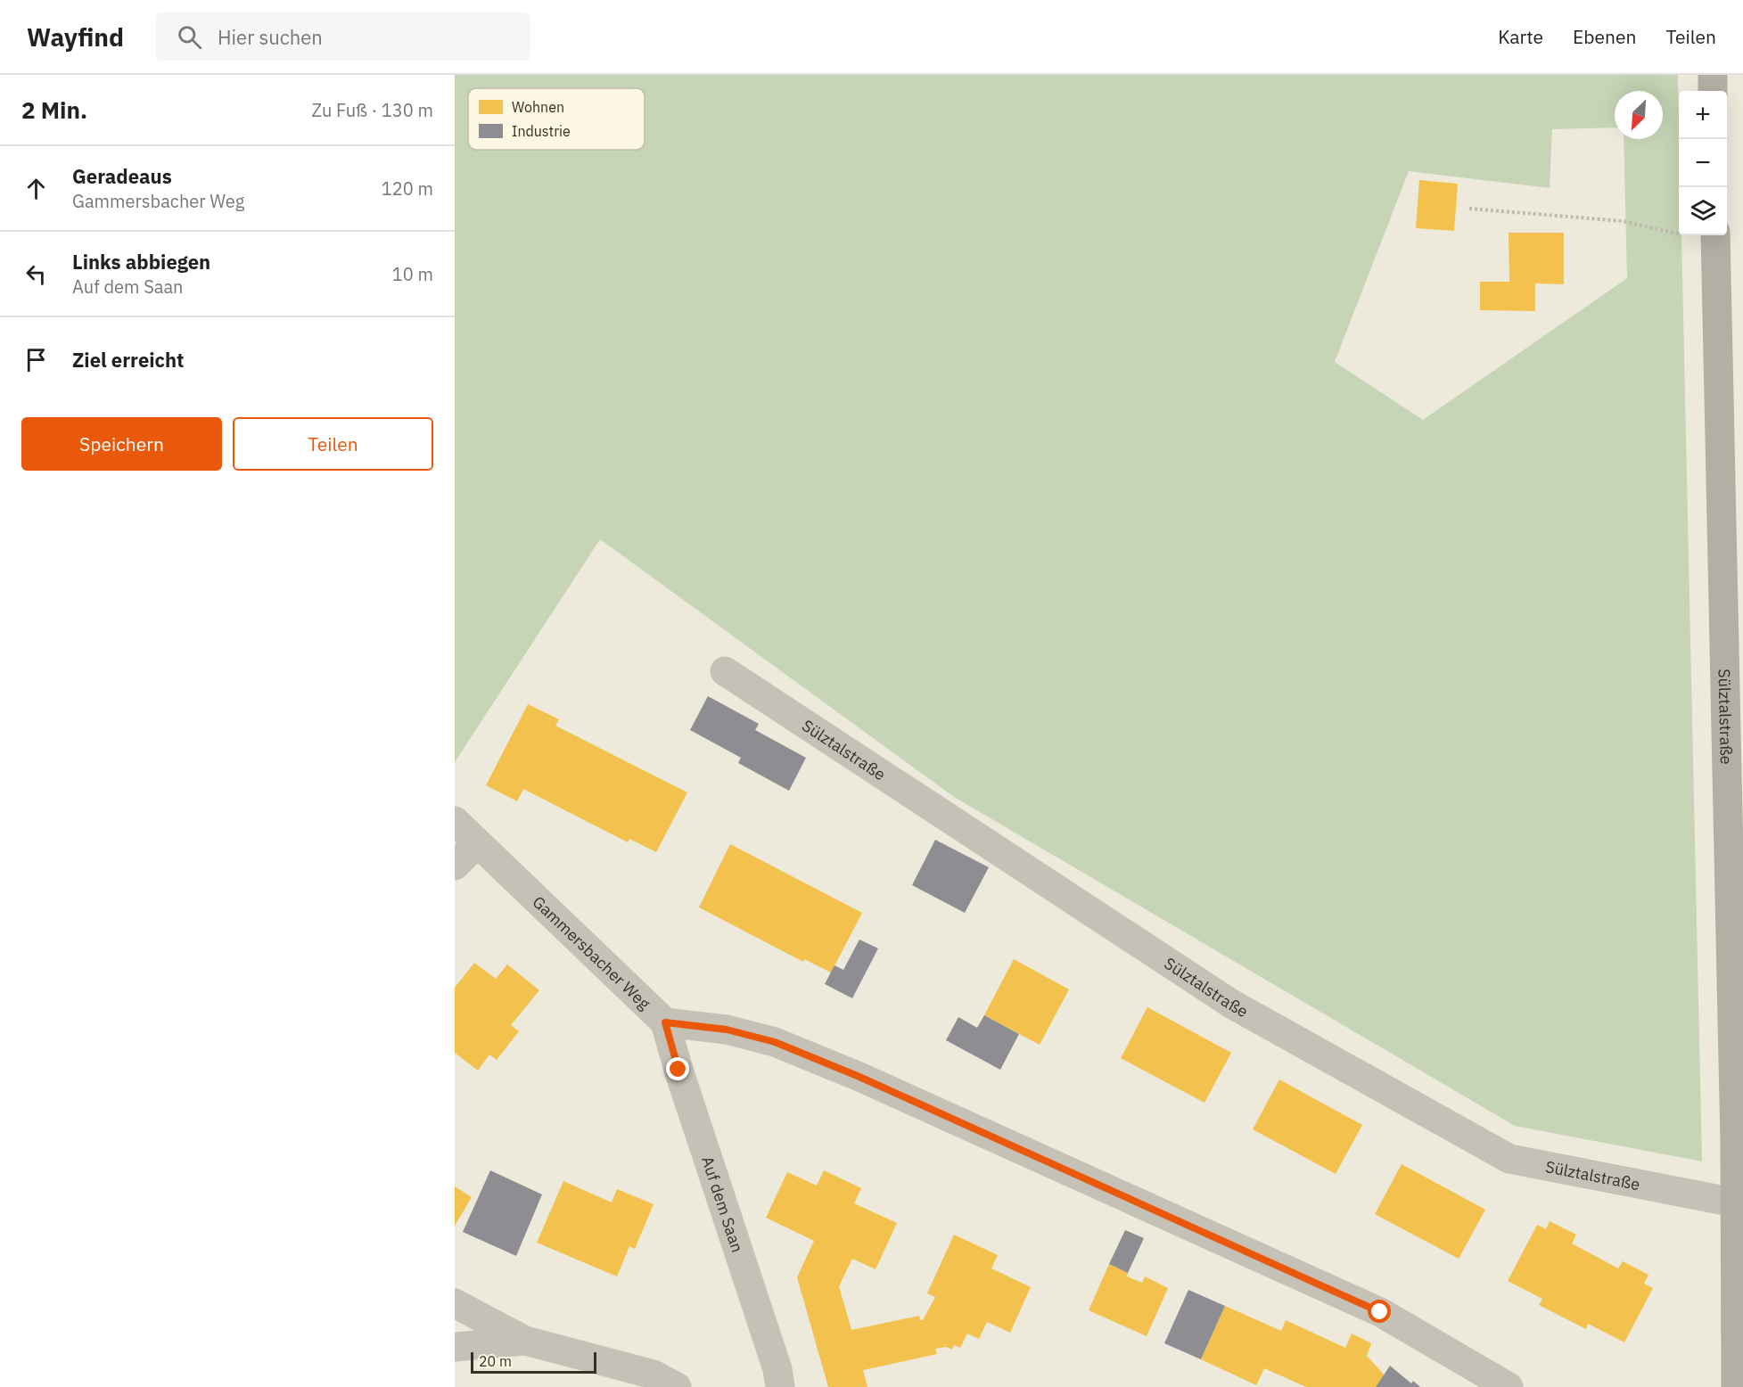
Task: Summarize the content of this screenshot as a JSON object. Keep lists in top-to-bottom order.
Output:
{
  "streets": {
    "main road": ["Sülztalstraße"],
    "street": ["Gammersbacher Weg", "Auf dem Saan"]
  },
  "crossings": [
    ["Gammersbacher Weg", "Auf dem Saan"]
  ],
  "legend": ["Wohnen", "Industrie"],
  "scale_bar": "20 m",
  "north": "bottom left",
  "page": {
    "header": "Wayfind",
    "search": "Hier suchen",
    "nav": ["Karte", "Ebenen", "Teilen"],
    "heading": ["2 Min.", "Zu Fuß · 130 m"],
    "map_buttons": ["+", "−"],
    "list": [
      ["Geradeaus", "Gammersbacher Weg", "120 m"],
      ["Links abbiegen", "Auf dem Saan", "10 m"],
      "Ziel erreicht"
    ],
    "buttons": ["Speichern", "Teilen"],
    "scale": "20 m"
  }
}
